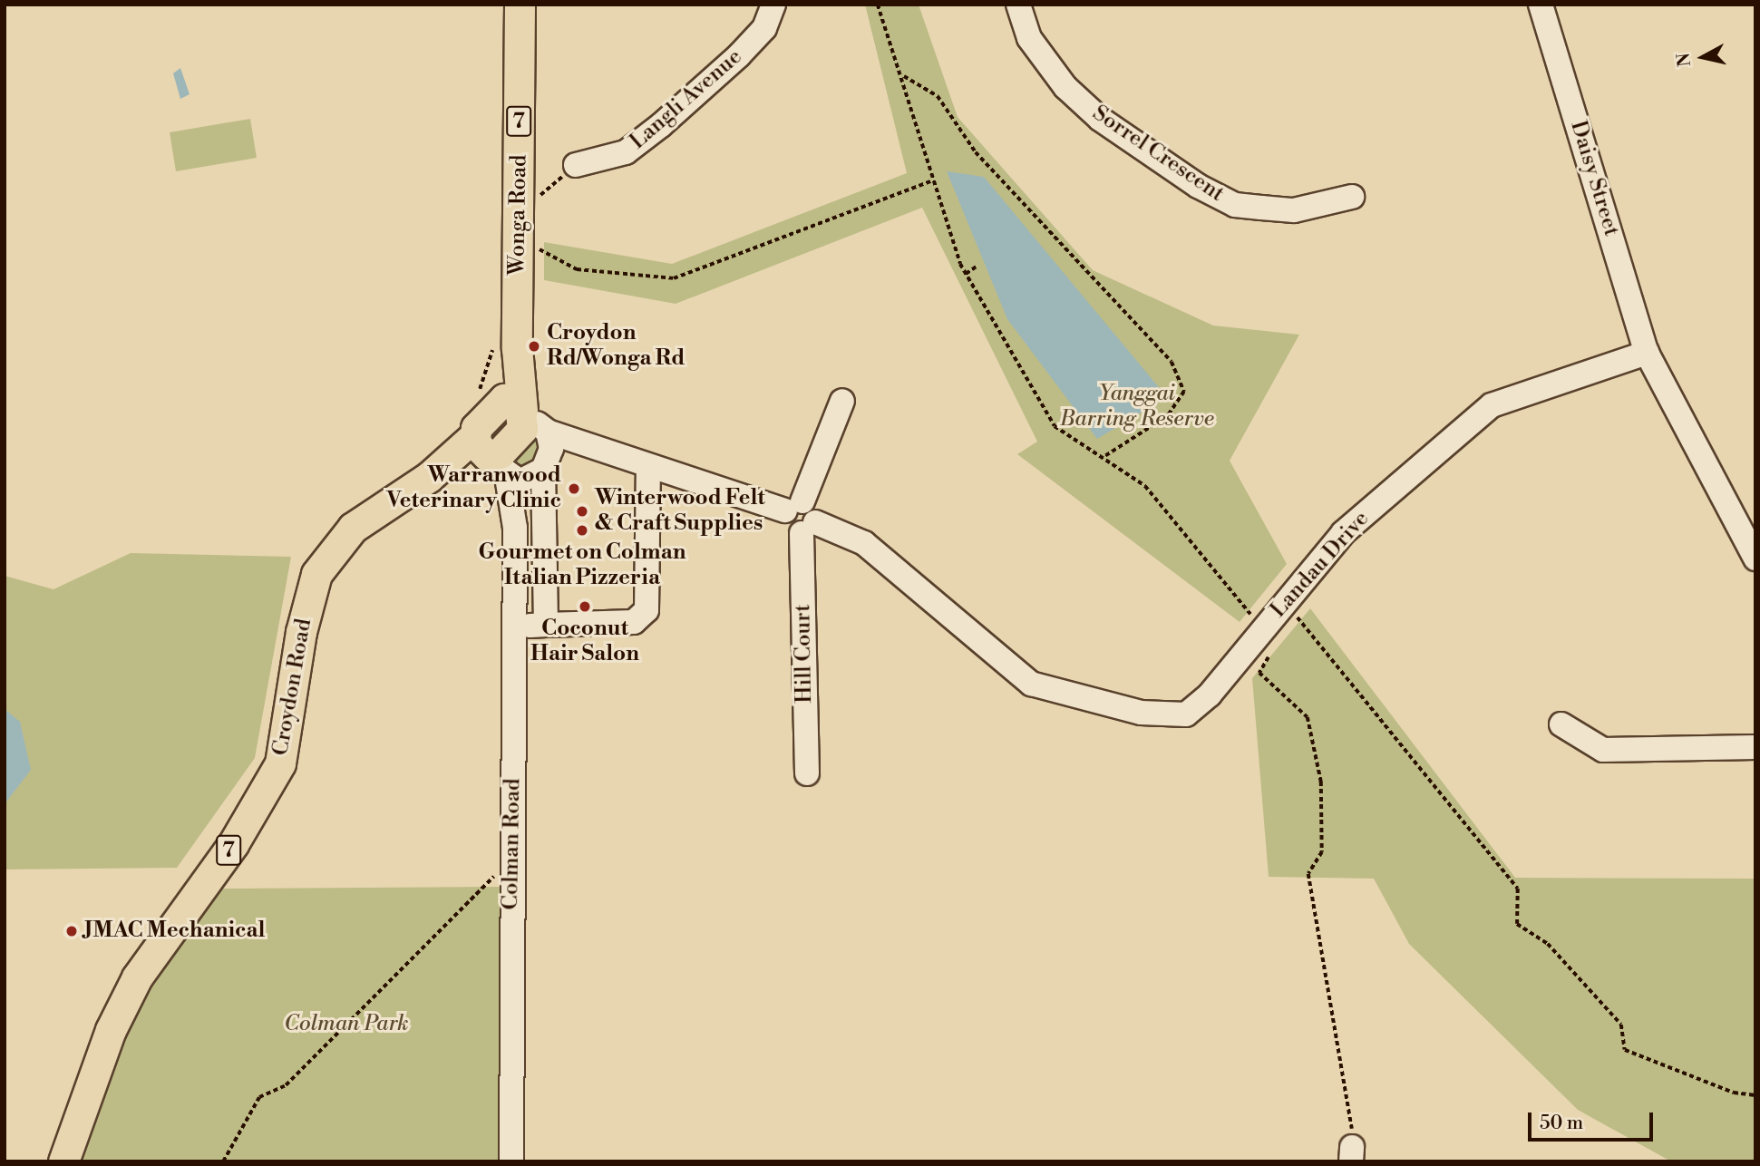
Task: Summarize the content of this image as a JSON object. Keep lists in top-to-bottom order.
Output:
{
  "streets": {
    "main road": ["7", "Wonga Road", "Croydon Road"],
    "street": [
      "Langli Avenue",
      "Sorrel Crescent",
      "Daisy Street",
      "Landau Drive",
      "Hill Court",
      "Colman Road"
    ]
  },
  "crossings": [
    ["7", "Wonga Road"],
    ["7", "Croydon Road"],
    ["7", "Colman Road"],
    ["Daisy Street", "Landau Drive"],
    ["Landau Drive", "Hill Court"],
    ["Croydon Road", "Colman Road"]
  ],
  "parks": ["Yanggai Barring Reserve", "Colman Park"],
  "places": [
    "Croydon Rd/Wonga Rd",
    "Warranwood Veterinary Clinic",
    "Winterwood Felt & Craft Supplies",
    "Gourmet on Colman Italian Pizzeria",
    "Coconut Hair Salon",
    "JMAC Mechanical"
  ],
  "scale_bar": "50 m",
  "north": "left"
}
